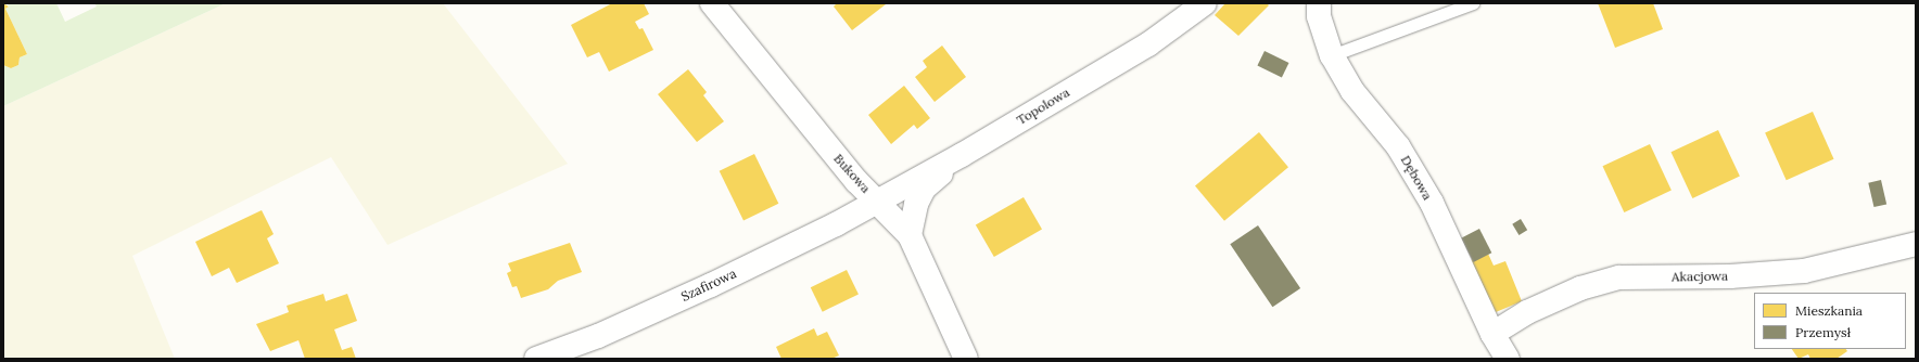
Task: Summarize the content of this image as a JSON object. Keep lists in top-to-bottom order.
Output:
{
  "streets": {
    "street": [
      "Topolowa",
      "Bukowa",
      "Dębowa",
      "Akacjowa",
      "Szafirowa"
    ]
  },
  "crossings": [
    ["Topolowa", "Bukowa"],
    ["Topolowa", "Szafirowa"],
    ["Bukowa", "Szafirowa"],
    ["Dębowa", "Akacjowa"]
  ],
  "legend": ["Mieszkania", "Przemysł"]
}
